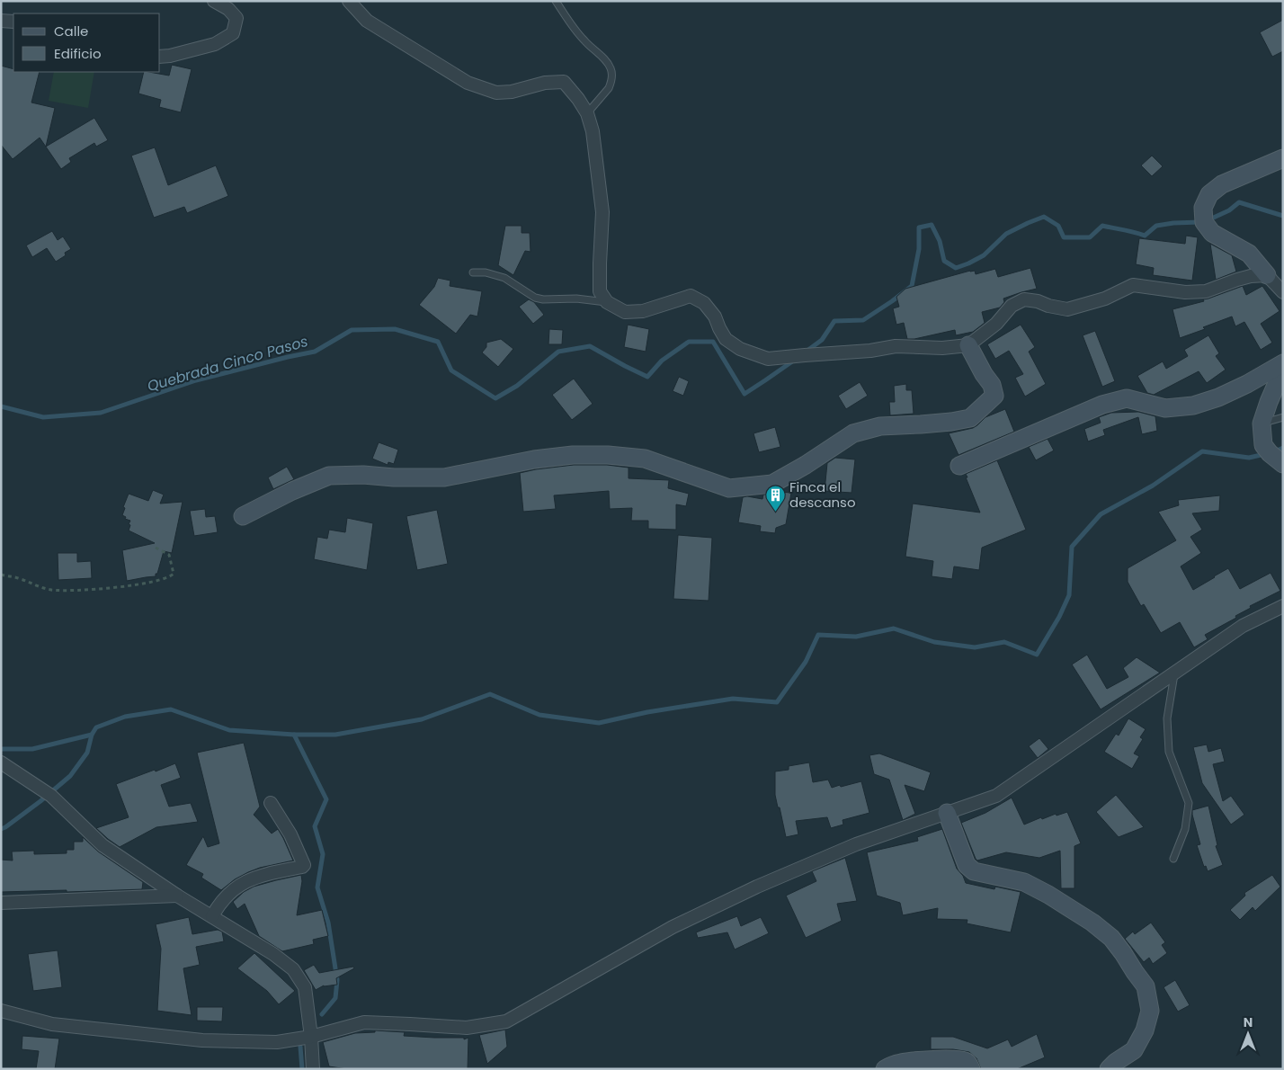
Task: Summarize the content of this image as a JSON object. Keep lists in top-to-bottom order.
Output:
{
  "water": ["Quebrada Cinco Pasos"],
  "places": {
    "building": ["Finca el descanso"]
  },
  "legend": ["Calle", "Edificio"],
  "north": "top"
}
